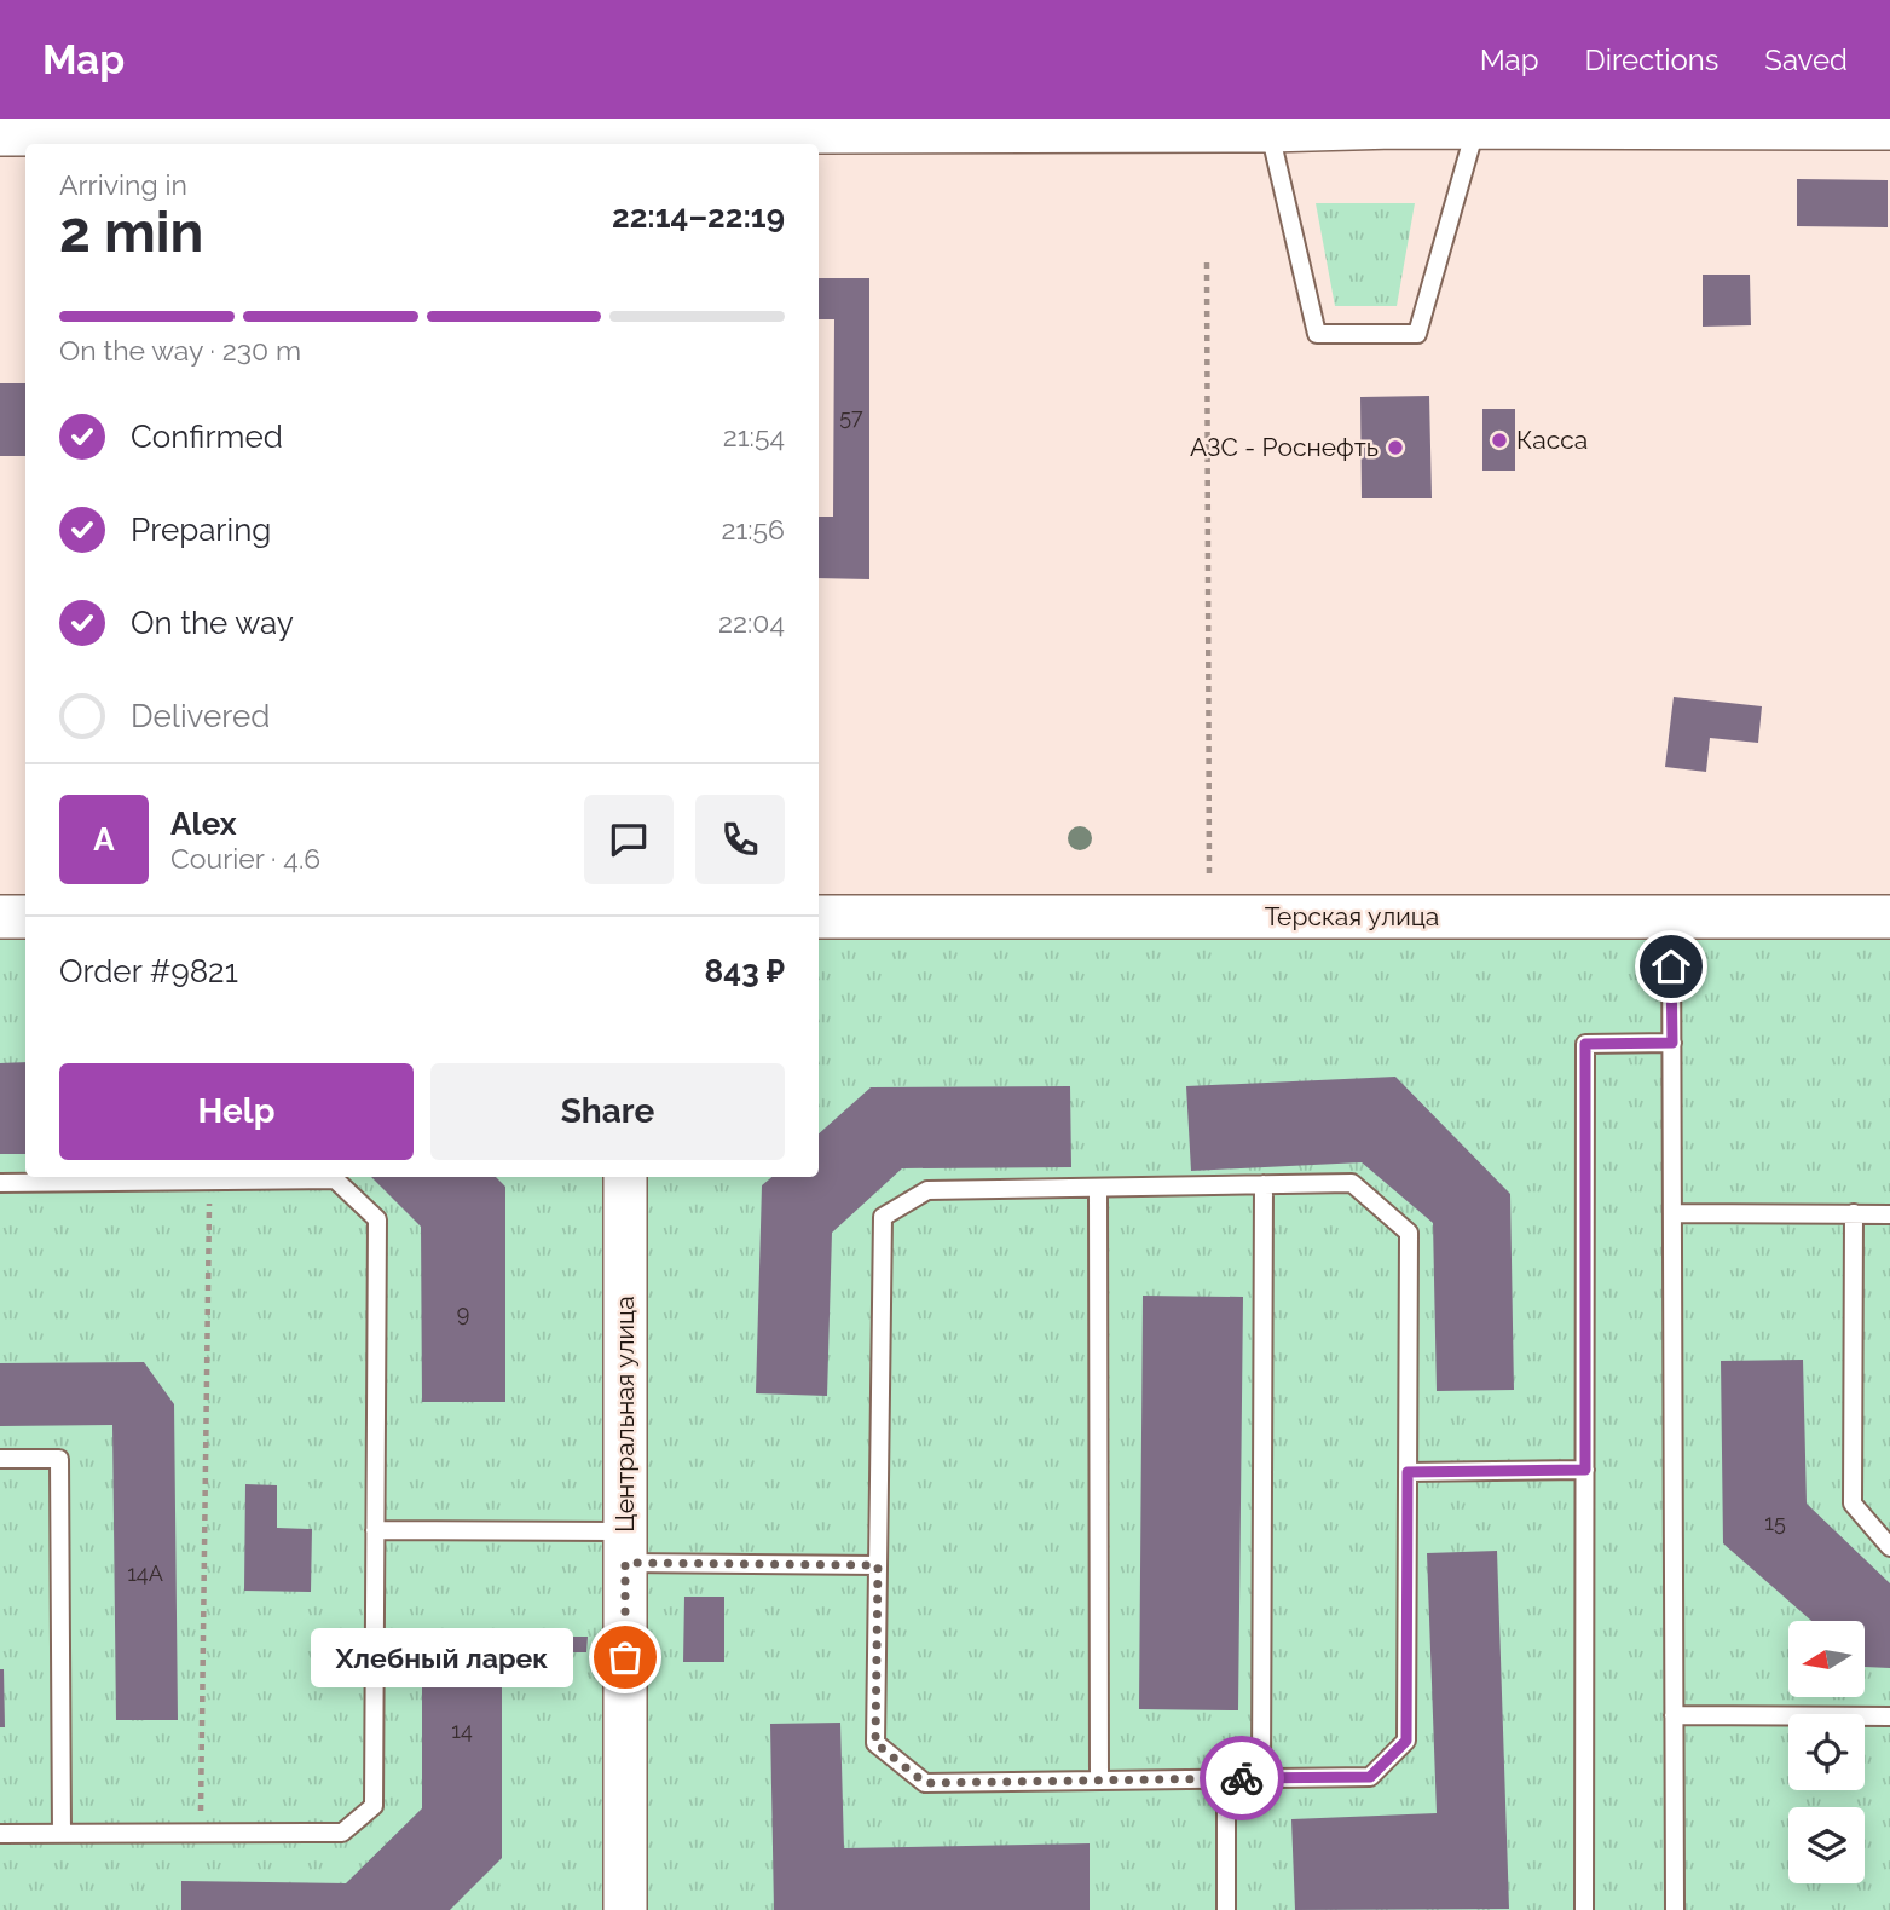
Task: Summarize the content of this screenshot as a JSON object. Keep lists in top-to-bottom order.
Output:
{
  "streets": {
    "street": ["Терская улица", "Центральная улица"]
  },
  "places": ["Касса", "АЗС - Роснефть", "Хлебный ларек"],
  "house_numbers": [
    "57",
    "9",
    "15",
    "14А",
    "14"
  ],
  "north": "left",
  "page": {
    "header": "Map",
    "nav": ["Map", "Directions", "Saved"],
    "heading": ["2 min", "Arriving in", "22:14–22:19"],
    "panel": [
      "Alex",
      "Courier · 4.6",
      "Order #9821",
      "843 ₽"
    ],
    "bar": "On the way · 230 m",
    "list": [
      ["Confirmed", "21:54"],
      ["Preparing", "21:56"],
      ["On the way", "22:04"],
      "Delivered"
    ],
    "round": "A",
    "buttons": ["Help", "Share"],
    "bubble": "Хлебный ларек"
  }
}
